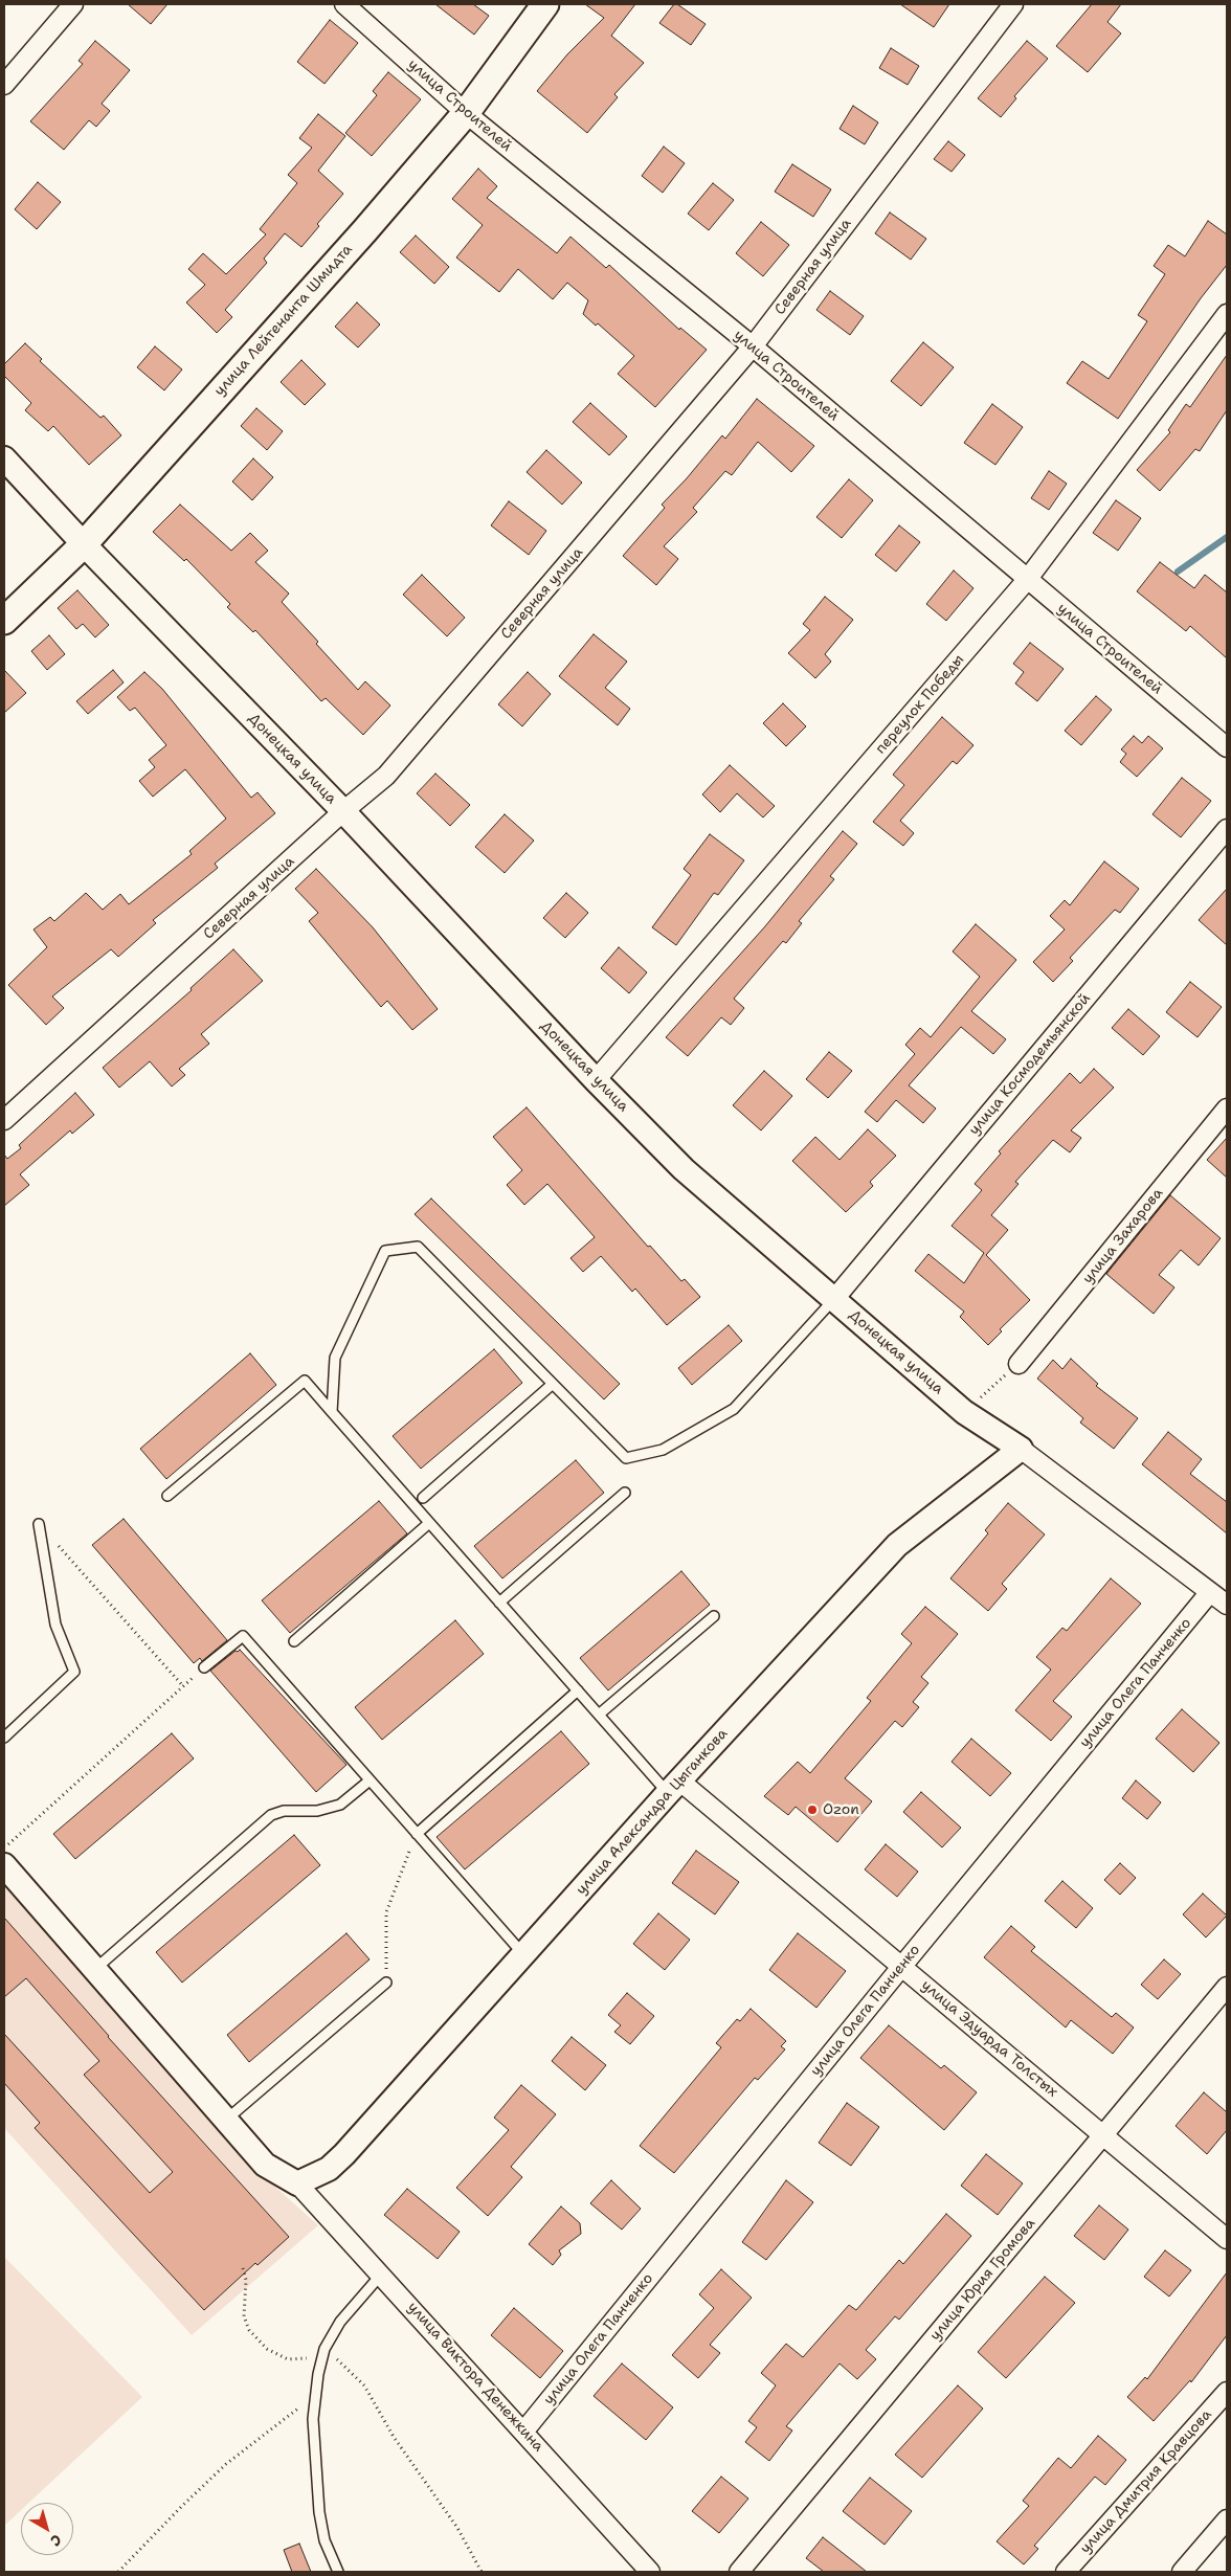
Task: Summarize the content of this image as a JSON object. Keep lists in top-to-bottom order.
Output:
{
  "streets": {
    "main road": ["улица Лейтенанта Шмидта"],
    "street": [
      "улица Строителей",
      "Северная улица",
      "переулок Победы",
      "Донецкая улица",
      "улица Космодемьянской",
      "улица Захарова",
      "улица Олега Панченко",
      "улица Александра Цыганкова",
      "улица Эдуарда Толстых",
      "улица Юрия Громова",
      "улица Виктора Денежкина",
      "улица Дмитрия Кравцова"
    ]
  },
  "crossings": [
    ["улица Строителей", "Северная улица"],
    ["улица Строителей", "улица Лейтенанта Шмидта"],
    ["улица Строителей", "переулок Победы"],
    ["Северная улица", "Донецкая улица"],
    ["улица Лейтенанта Шмидта", "Донецкая улица"],
    ["переулок Победы", "Донецкая улица"],
    ["Донецкая улица", "улица Космодемьянской"],
    ["Донецкая улица", "улица Олега Панченко"],
    ["Донецкая улица", "улица Александра Цыганкова"],
    ["улица Олега Панченко", "улица Эдуарда Толстых"],
    ["улица Олега Панченко", "улица Виктора Денежкина"],
    ["улица Александра Цыганкова", "улица Эдуарда Толстых"],
    ["улица Александра Цыганкова", "улица Виктора Денежкина"],
    ["улица Эдуарда Толстых", "улица Юрия Громова"]
  ],
  "places": ["Ozon"],
  "north": "bottom right"
}
